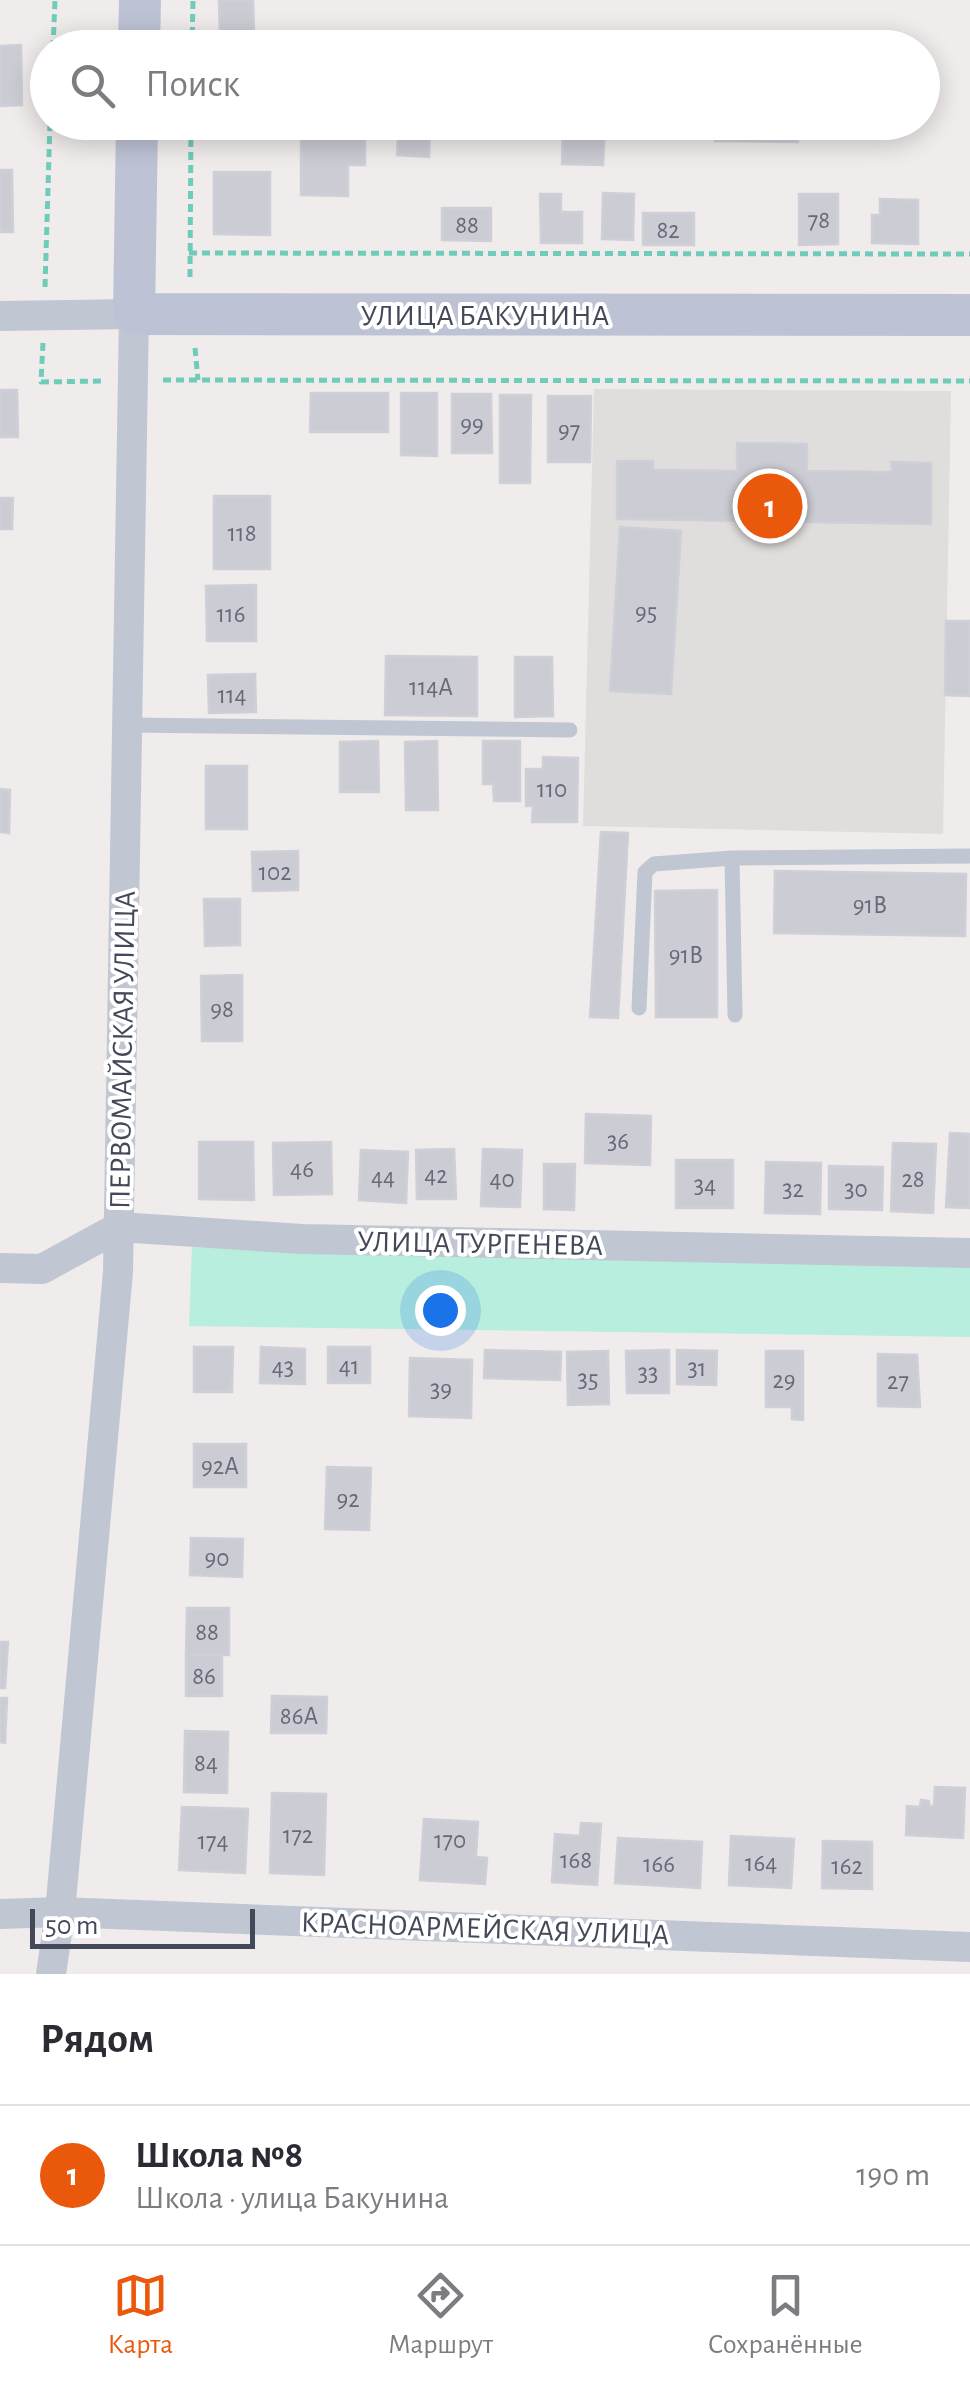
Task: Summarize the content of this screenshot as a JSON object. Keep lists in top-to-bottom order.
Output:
{
  "streets": {
    "main road": ["УЛИЦА БАКУНИНА", "ПЕРВОМАЙСКАЯ УЛИЦА"],
    "street": ["УЛИЦА ТУРГЕНЕВА", "КРАСНОАРМЕЙСКАЯ УЛИЦА"]
  },
  "crossings": [
    ["УЛИЦА БАКУНИНА", "ПЕРВОМАЙСКАЯ УЛИЦА"],
    ["ПЕРВОМАЙСКАЯ УЛИЦА", "УЛИЦА ТУРГЕНЕВА"],
    ["ПЕРВОМАЙСКАЯ УЛИЦА", "КРАСНОАРМЕЙСКАЯ УЛИЦА"]
  ],
  "house_numbers": [
    "78",
    "88",
    "82",
    "99",
    "97",
    "118",
    "95",
    "116",
    "114А",
    "114",
    "110",
    "102",
    "91В",
    "91В",
    "98",
    "36",
    "46",
    "42",
    "44",
    "40",
    "28",
    "34",
    "32",
    "30",
    "41",
    "43",
    "31",
    "33",
    "35",
    "29",
    "27",
    "39",
    "92А",
    "92",
    "90",
    "88",
    "86",
    "86А",
    "84",
    "172",
    "170",
    "174",
    "168",
    "164",
    "166",
    "162"
  ],
  "scale_bar": "50 m",
  "page": {
    "search": "Поиск",
    "pins": "1",
    "scale": "50 m",
    "heading": "Рядом",
    "list": [
      {
        "mark": "1",
        "name": "Школа №8",
        "note": "Школа · улица Бакунина",
        "value": "190 m"
      }
    ],
    "nav": ["Карта", "Маршрут", "Сохранённые"]
  }
}
